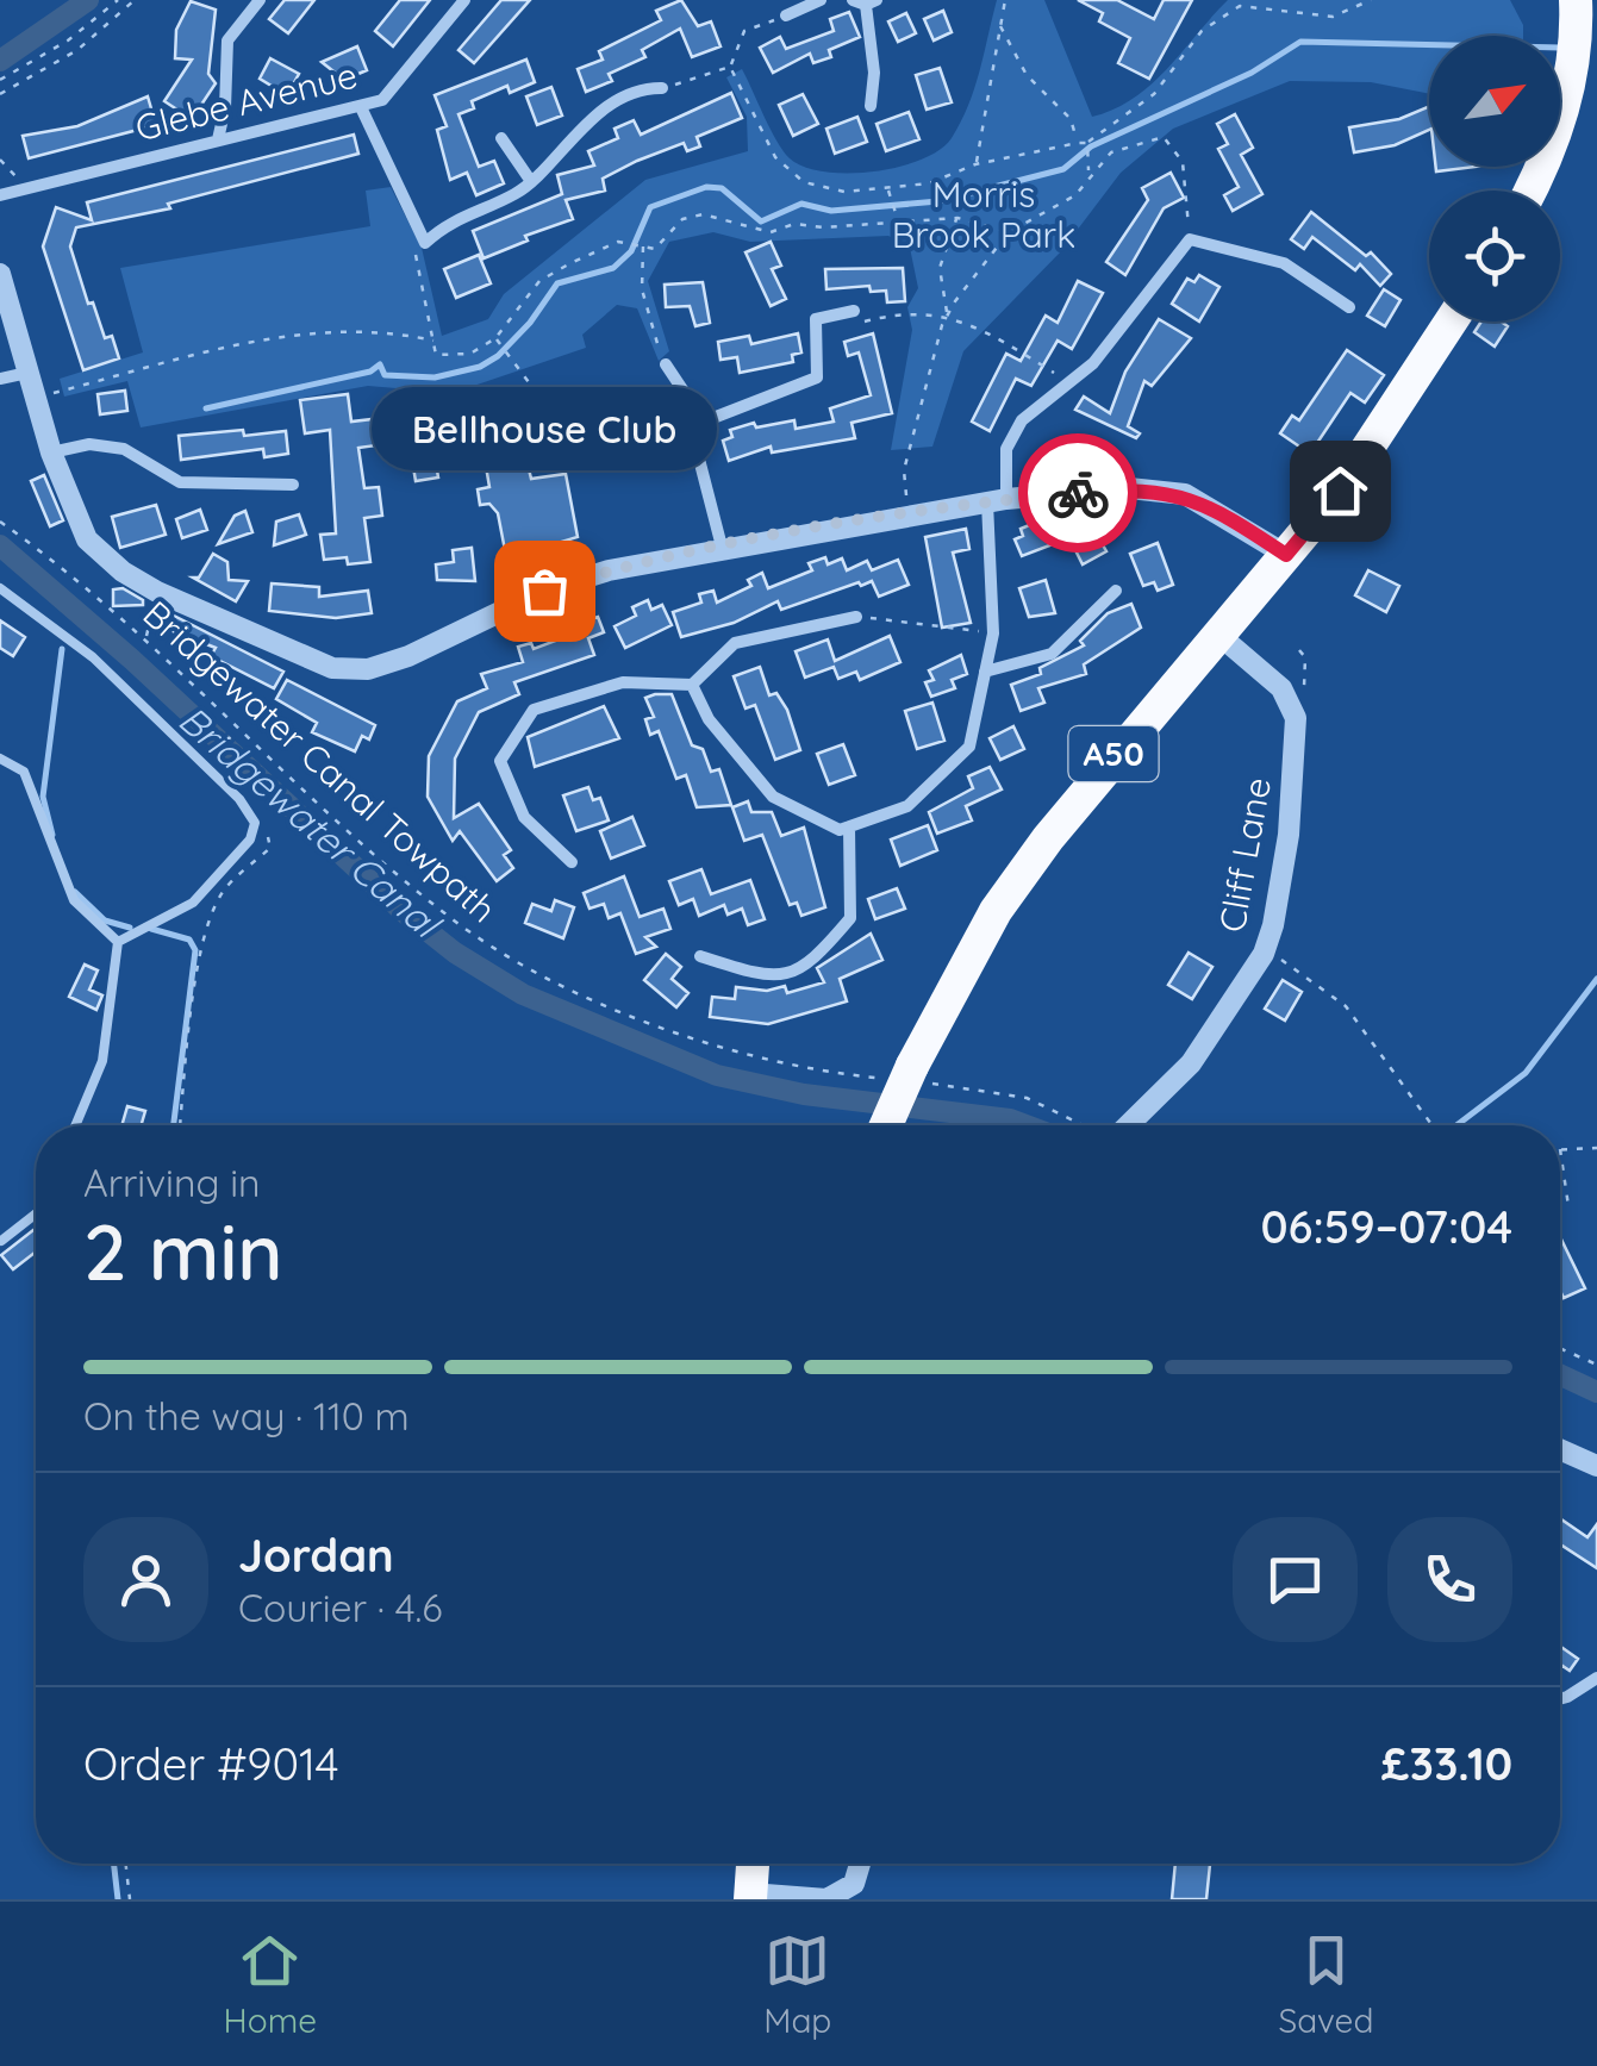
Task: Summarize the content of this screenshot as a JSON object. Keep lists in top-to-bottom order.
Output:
{
  "streets": {
    "highway": ["A50"],
    "street": ["Glebe Avenue", "Cliff Lane"],
    "path": ["Bridgewater Canal Towpath"]
  },
  "crossings": [
    ["A50", "Bridgewater Canal Towpath"]
  ],
  "water": ["Bridgewater Canal"],
  "parks": ["Morris Brook Park"],
  "places": ["Bellhouse Club"],
  "north": "top right",
  "page": {
    "bubble": "Bellhouse Club",
    "heading": ["2 min", "Arriving in", "06:59–07:04"],
    "panel": [
      "Jordan",
      "Courier · 4.6",
      "Order #9014",
      "£33.10"
    ],
    "bar": "On the way · 110 m",
    "tabs": ["Home", "Map", "Saved"]
  }
}
